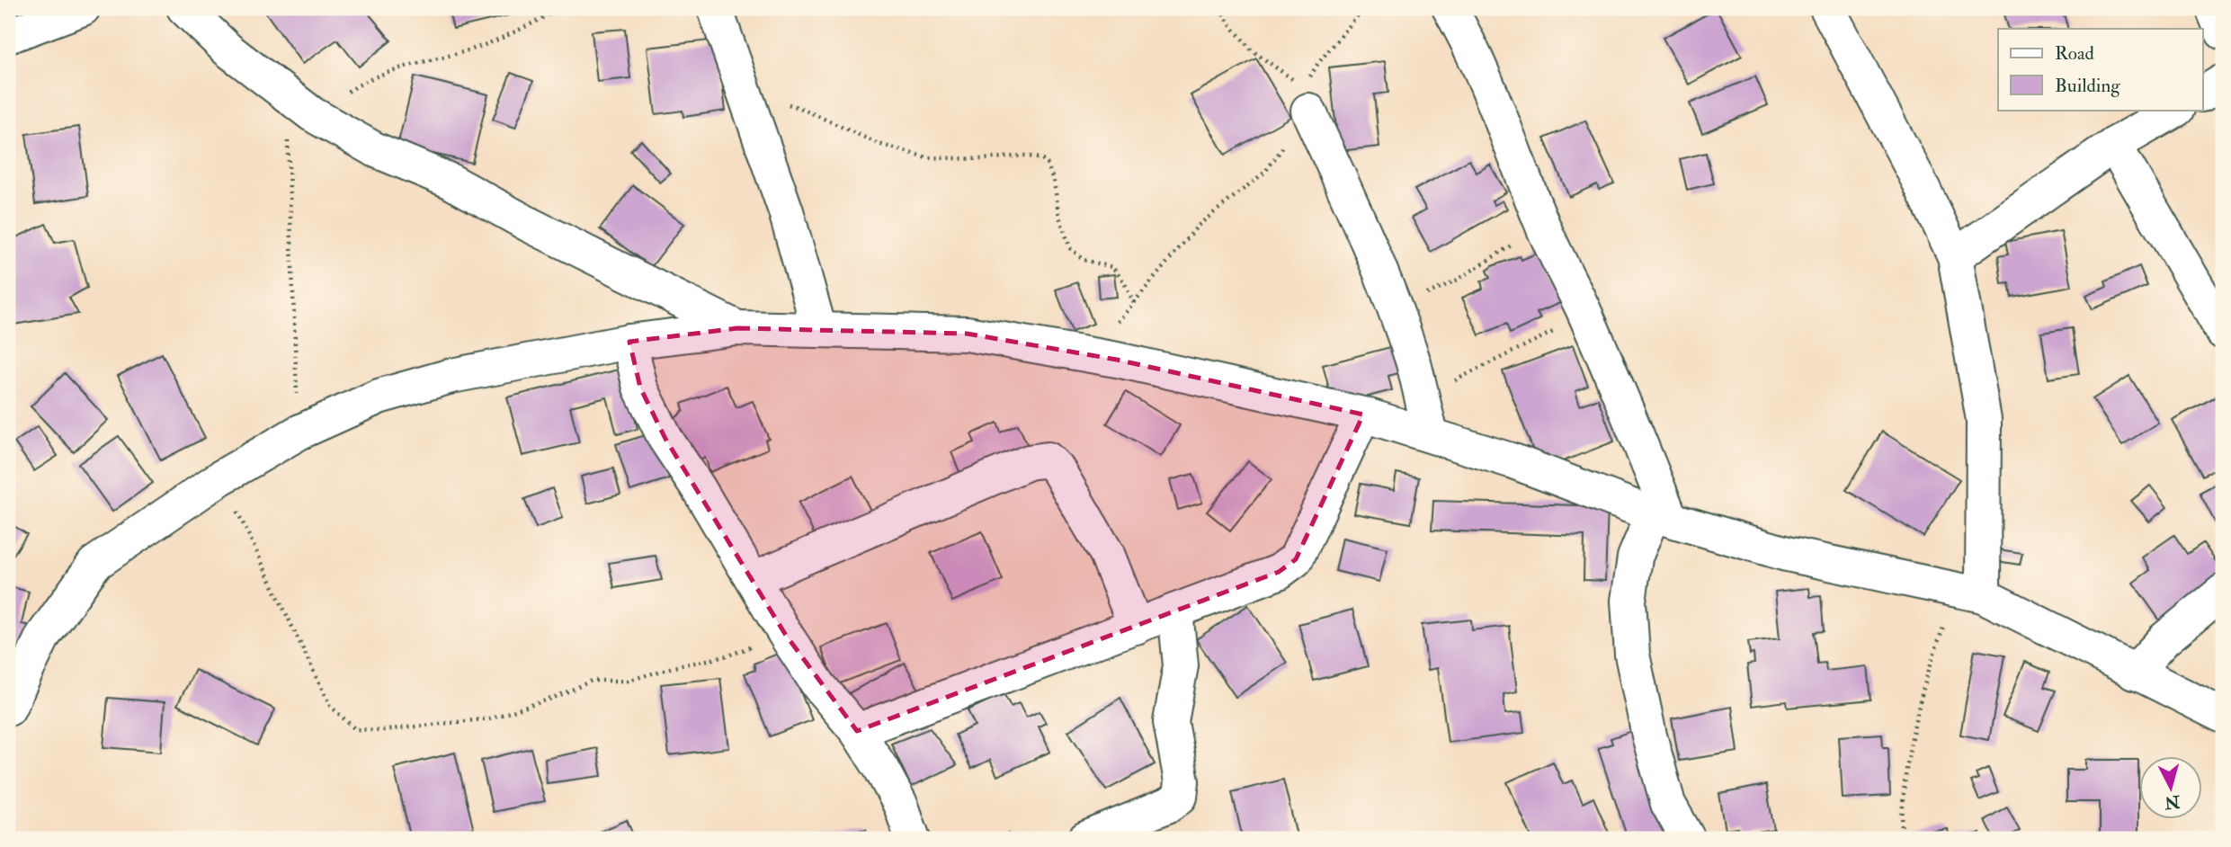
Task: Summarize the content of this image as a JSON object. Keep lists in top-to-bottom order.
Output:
{
  "legend": ["Road", "Building"],
  "north": "bottom"
}
